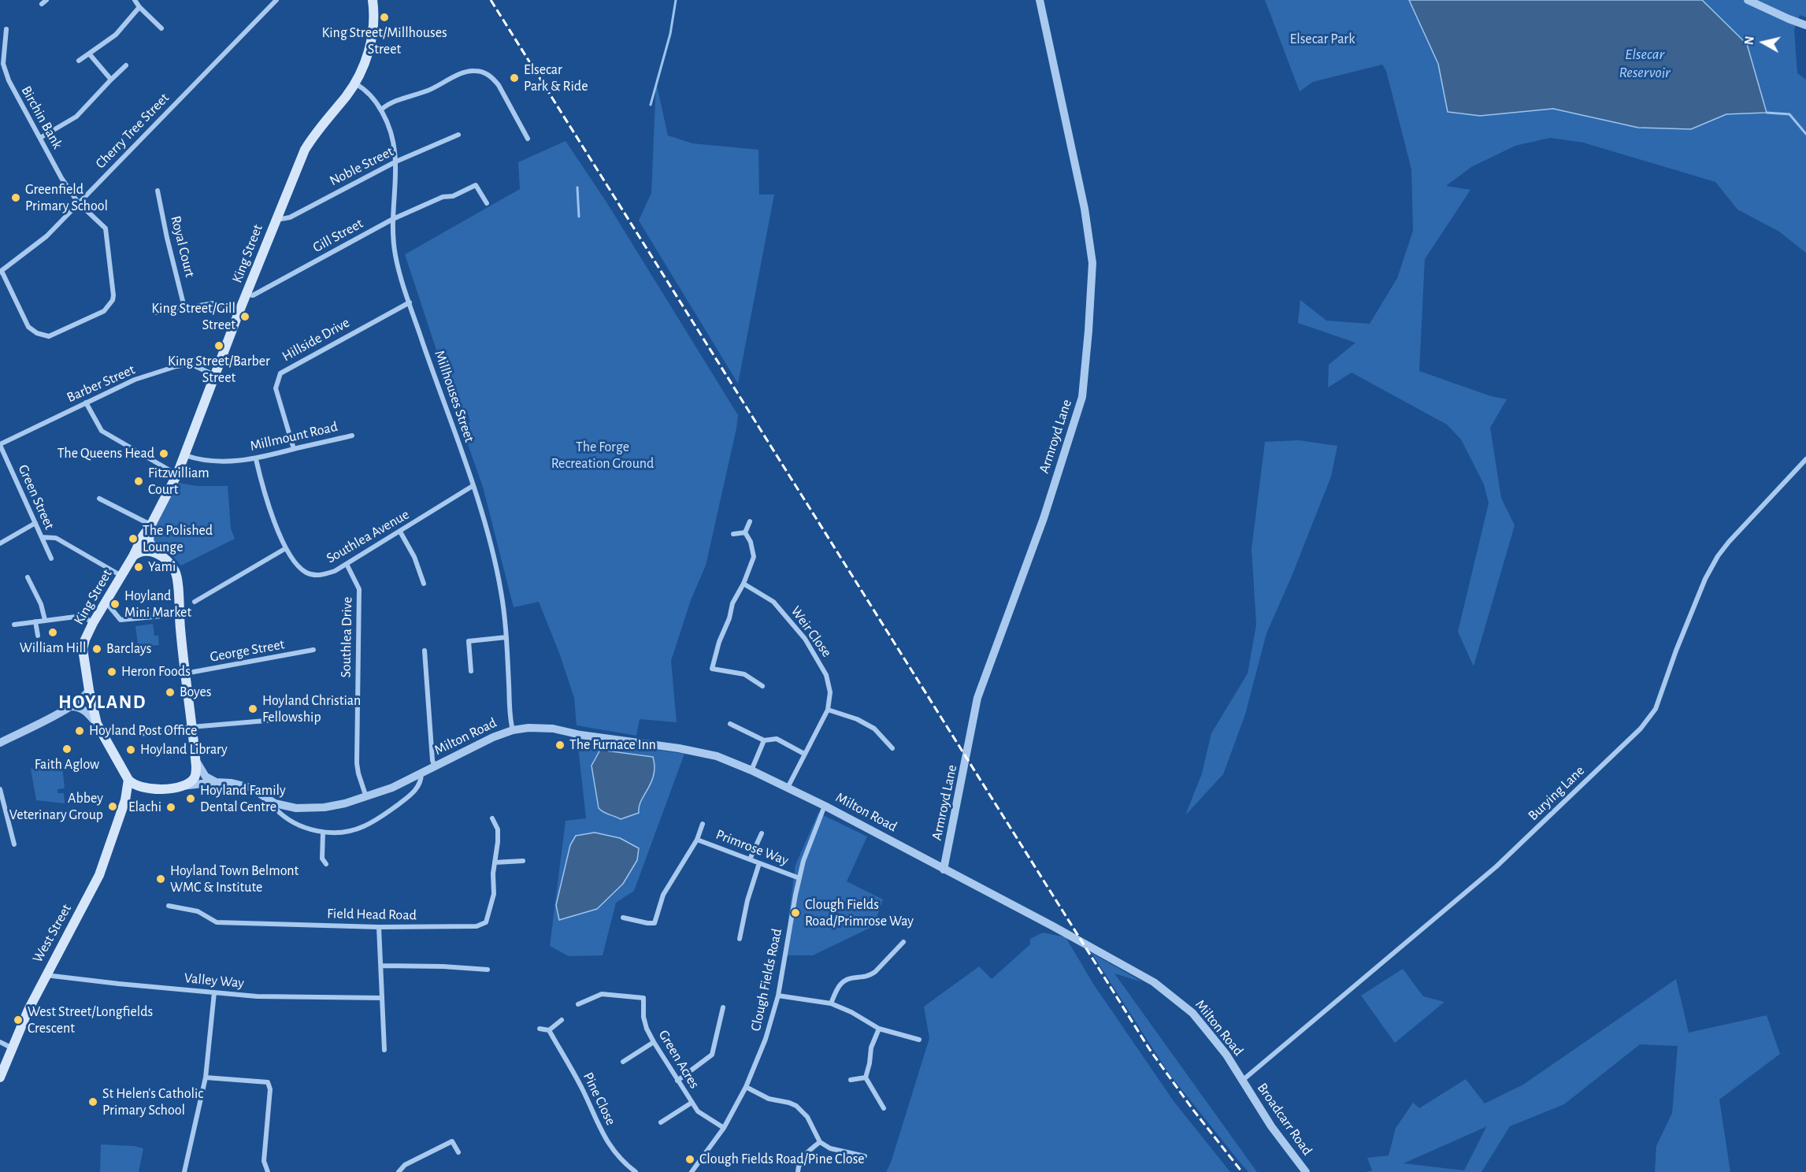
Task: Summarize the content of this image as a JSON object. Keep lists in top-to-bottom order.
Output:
{
  "streets": {
    "main road": ["King Street", "Milton Road", "West Street"],
    "street": [
      "Birchin Bank",
      "Cherry Tree Street",
      "Noble Street",
      "Gill Street",
      "Royal Court",
      "Hillside Drive",
      "Barber Street",
      "Millhouses Street",
      "Millmount Road",
      "Armroyd Lane",
      "Green Street",
      "Southlea Avenue",
      "Weir Close",
      "Southlea Drive",
      "George Street",
      "Burying Lane",
      "Primrose Way",
      "Field Head Road",
      "Clough Fields Road",
      "Valley Way",
      "Green Acres",
      "Pine Close",
      "Broadcarr Road"
    ]
  },
  "crossings": [
    ["Birchin Bank", "Cherry Tree Street"],
    ["Noble Street", "King Street"],
    ["Noble Street", "Millhouses Street"],
    ["Gill Street", "King Street"],
    ["Gill Street", "Millhouses Street"],
    ["King Street", "Barber Street"],
    ["King Street", "Millhouses Street"],
    ["King Street", "Millmount Road"],
    ["King Street", "West Street"],
    ["Hillside Drive", "Millhouses Street"],
    ["Hillside Drive", "Millmount Road"],
    ["Barber Street", "Green Street"],
    ["Millhouses Street", "Southlea Avenue"],
    ["Millhouses Street", "Milton Road"],
    ["Millmount Road", "Southlea Avenue"],
    ["Armroyd Lane", "Milton Road"],
    ["Southlea Avenue", "Southlea Drive"],
    ["Weir Close", "Milton Road"],
    ["Southlea Drive", "Milton Road"],
    ["Milton Road", "Burying Lane"],
    ["Milton Road", "Clough Fields Road"],
    ["Milton Road", "Broadcarr Road"],
    ["Burying Lane", "Broadcarr Road"],
    ["Primrose Way", "Clough Fields Road"],
    ["West Street", "Valley Way"],
    ["Clough Fields Road", "Green Acres"]
  ],
  "districts": ["HOYLAND"],
  "water": ["Elsecar Reservoir"],
  "parks": ["Elsecar Park", "The Forge Recreation Ground"],
  "places": [
    "King Street/Millhouses Street",
    "Elsecar Park & Ride",
    "Greenfield Primary School",
    "King Street/Gill Street",
    "King Street/Barber Street",
    "The Queens Head",
    "Fitzwilliam Court",
    "The Polished Lounge",
    "Yami",
    "Hoyland Mini Market",
    "William Hill",
    "Barclays",
    "Heron Foods",
    "Boyes",
    "Hoyland Christian Fellowship",
    "Hoyland Post Office",
    "The Furnace Inn",
    "Faith Aglow",
    "Hoyland Library",
    "Hoyland Family Dental Centre",
    "Abbey Veterinary Group",
    "Elachi",
    "Hoyland Town Belmont WMC & Institute",
    "Clough Fields Road/Primrose Way",
    "West Street/Longfields Crescent",
    "St Helen's Catholic Primary School",
    "Clough Fields Road/Pine Close"
  ],
  "north": "left"
}
